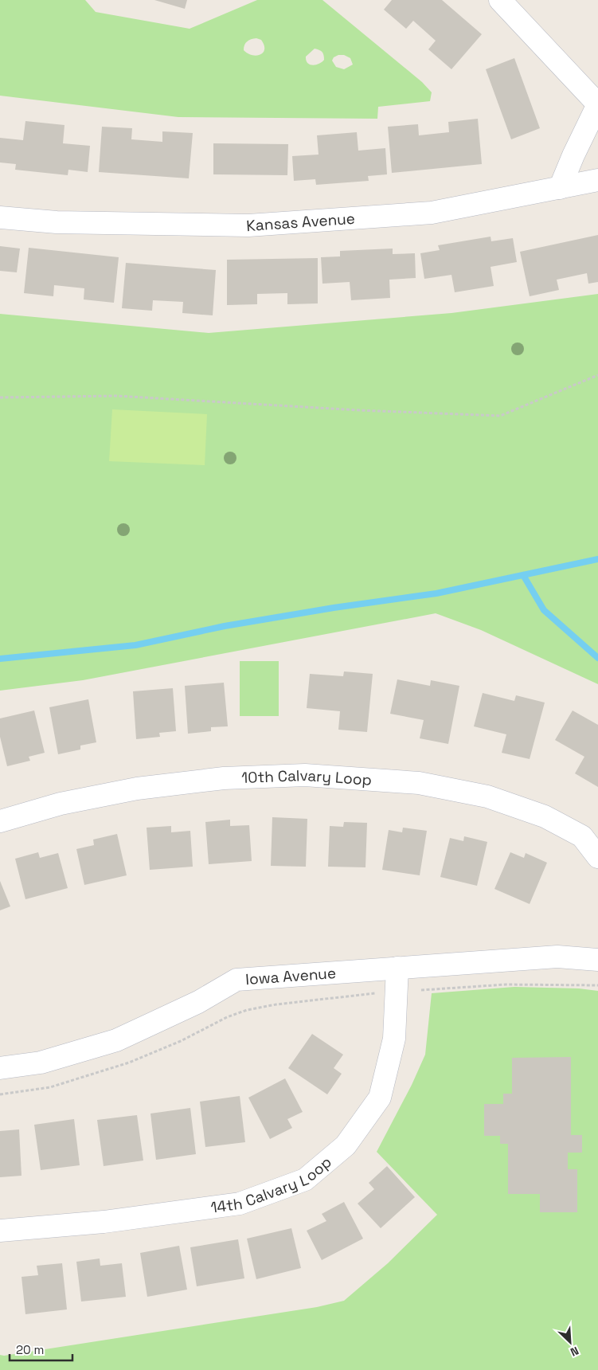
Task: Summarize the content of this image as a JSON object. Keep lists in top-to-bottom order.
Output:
{
  "streets": {
    "street": [
      "Kansas Avenue",
      "10th Calvary Loop",
      "Iowa Avenue",
      "14th Calvary Loop"
    ]
  },
  "crossings": [
    ["Iowa Avenue", "14th Calvary Loop"]
  ],
  "scale_bar": "20 m",
  "north": "bottom right"
}
